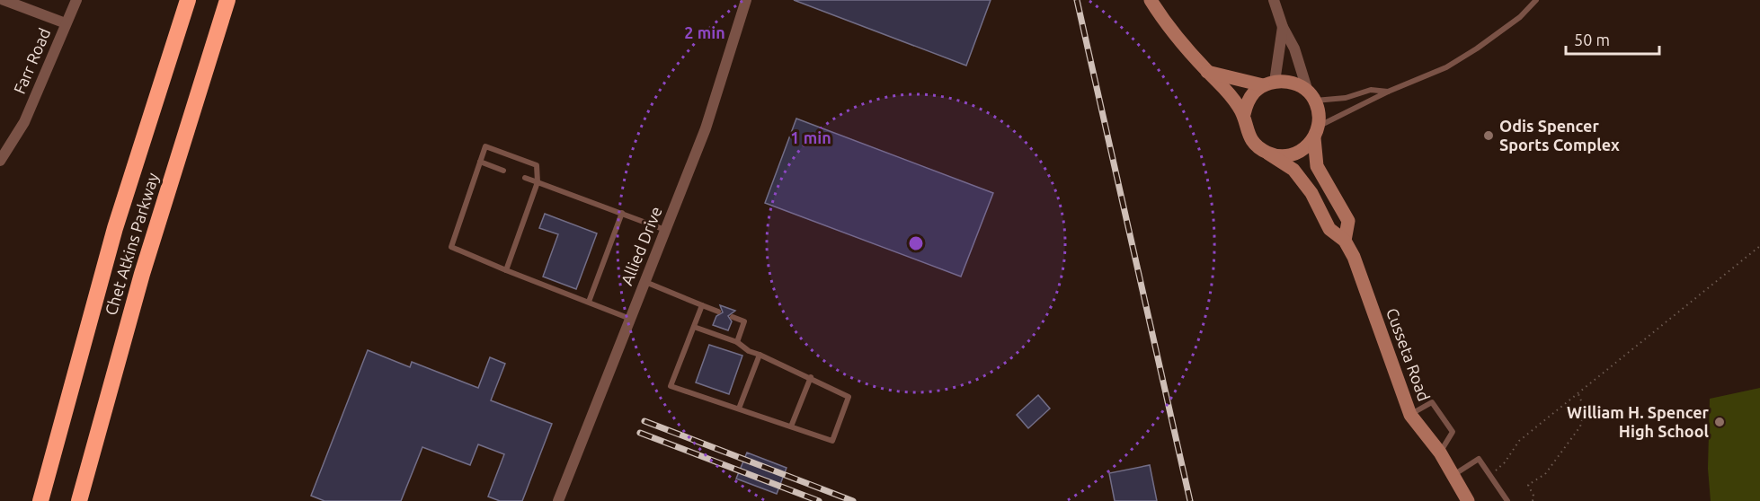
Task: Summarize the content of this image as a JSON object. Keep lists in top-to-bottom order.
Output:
{
  "streets": {
    "highway": ["Chet Atkins Parkway"],
    "street": ["Farr Road", "Allied Drive", "Cusseta Road"]
  },
  "places": ["Odis Spencer Sports Complex", "William H. Spencer High School"],
  "scale_bar": "50 m",
  "rings": ["2 min", "1 min"]
}
